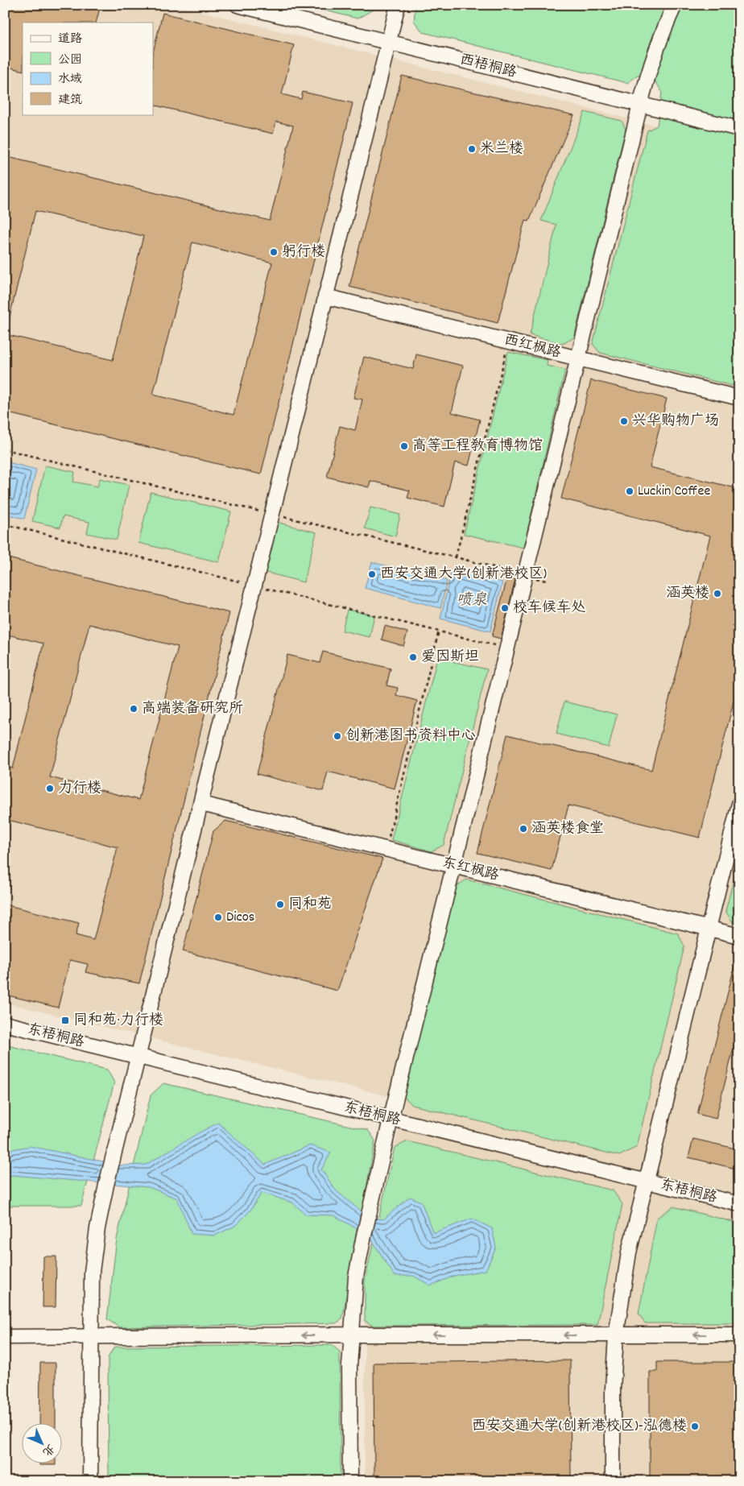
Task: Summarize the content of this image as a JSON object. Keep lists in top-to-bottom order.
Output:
{
  "streets": {
    "street": [
      "西梧桐路",
      "西红枫路",
      "东红枫路",
      "东梧桐路"
    ]
  },
  "water": ["喷泉"],
  "places": {
    "other": [
      "米兰楼",
      "躬行楼",
      "兴华购物广场",
      "高等工程教育博物馆",
      "Luckin Coffee",
      "西安交通大学(创新港校区)",
      "涵英楼",
      "校车候车处",
      "爱因斯坦",
      "高端装备研究所",
      "创新港图书资料中心",
      "力行楼",
      "涵英楼食堂",
      "同和苑",
      "Dicos",
      "西安交通大学(创新港校区)-泓德楼"
    ],
    "transit": ["同和苑·力行楼"]
  },
  "legend": [
    "道路",
    "公园",
    "水域",
    "建筑"
  ],
  "north": "bottom right"
}
